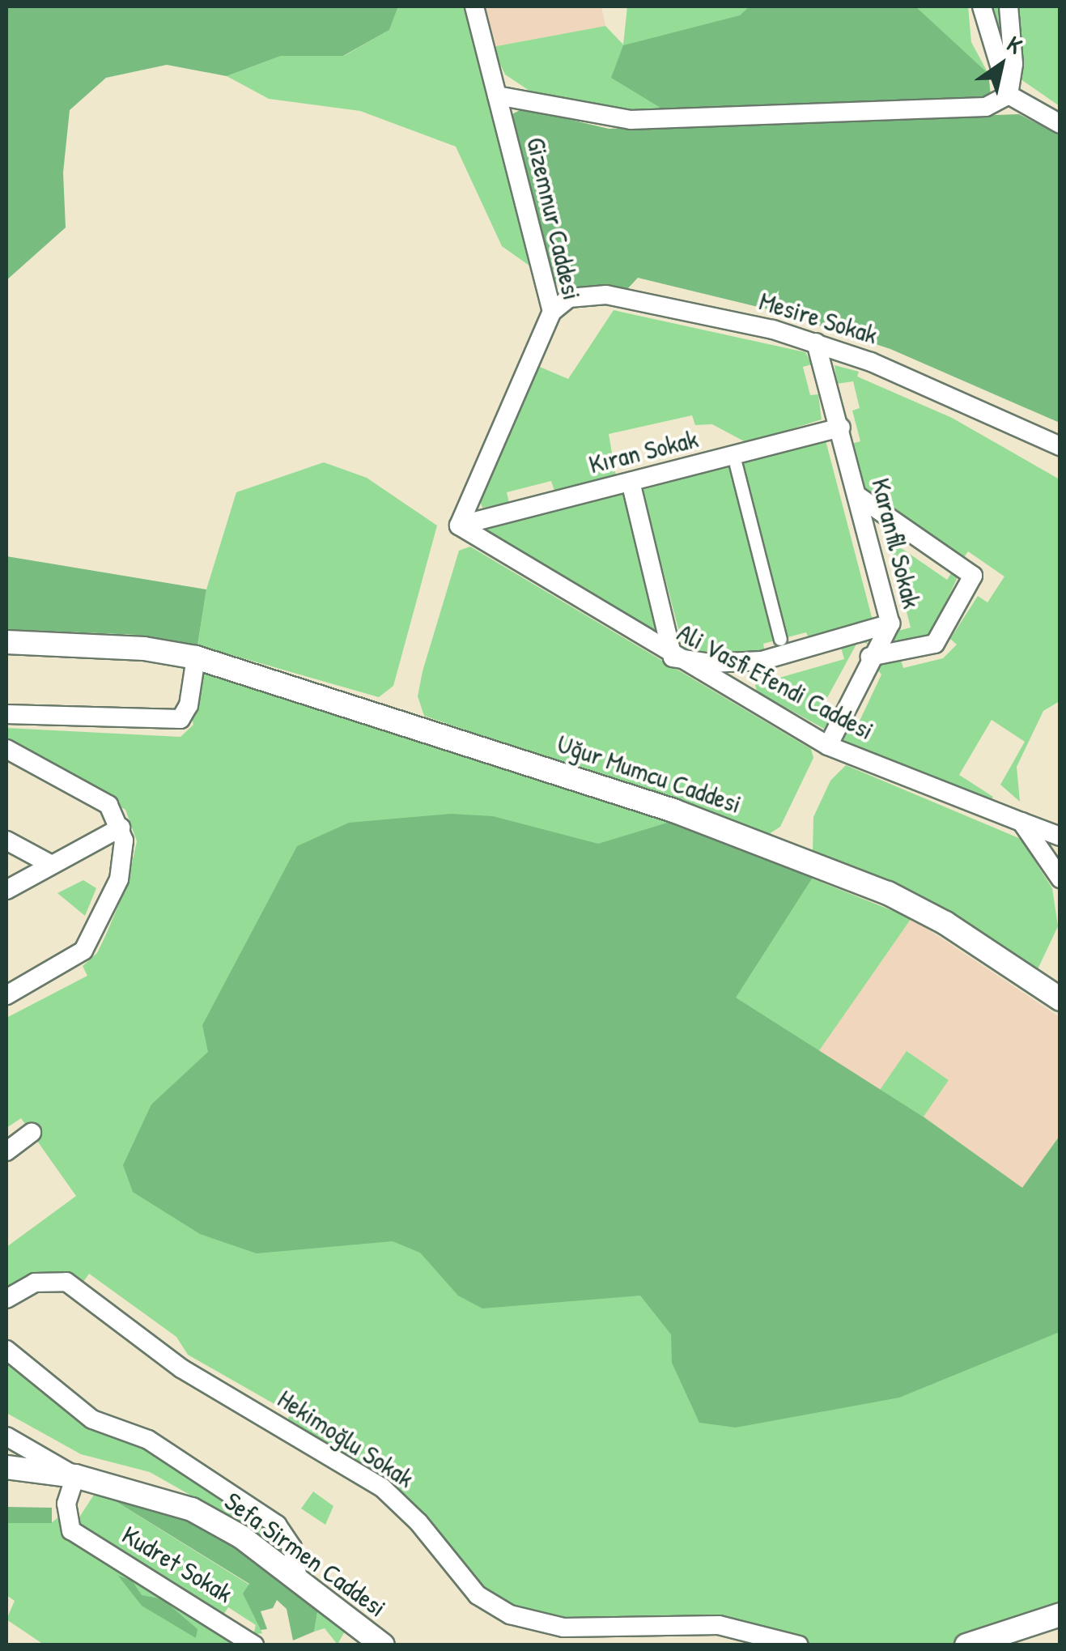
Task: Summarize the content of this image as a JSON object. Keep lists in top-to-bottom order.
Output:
{
  "streets": {
    "street": [
      "Gizemnur Caddesi",
      "Mesire Sokak",
      "Kıran Sokak",
      "Karanfil Sokak",
      "Ali Vasfi Efendi Caddesi",
      "Uğur Mumcu Caddesi",
      "Hekimoğlu Sokak",
      "Sefa Sirmen Caddesi",
      "Kudret Sokak"
    ]
  },
  "crossings": [
    ["Gizemnur Caddesi", "Mesire Sokak"],
    ["Gizemnur Caddesi", "Kıran Sokak"],
    ["Gizemnur Caddesi", "Ali Vasfi Efendi Caddesi"],
    ["Mesire Sokak", "Karanfil Sokak"],
    ["Kıran Sokak", "Karanfil Sokak"],
    ["Kıran Sokak", "Ali Vasfi Efendi Caddesi"],
    ["Karanfil Sokak", "Ali Vasfi Efendi Caddesi"],
    ["Sefa Sirmen Caddesi", "Kudret Sokak"]
  ],
  "north": "top right"
}
